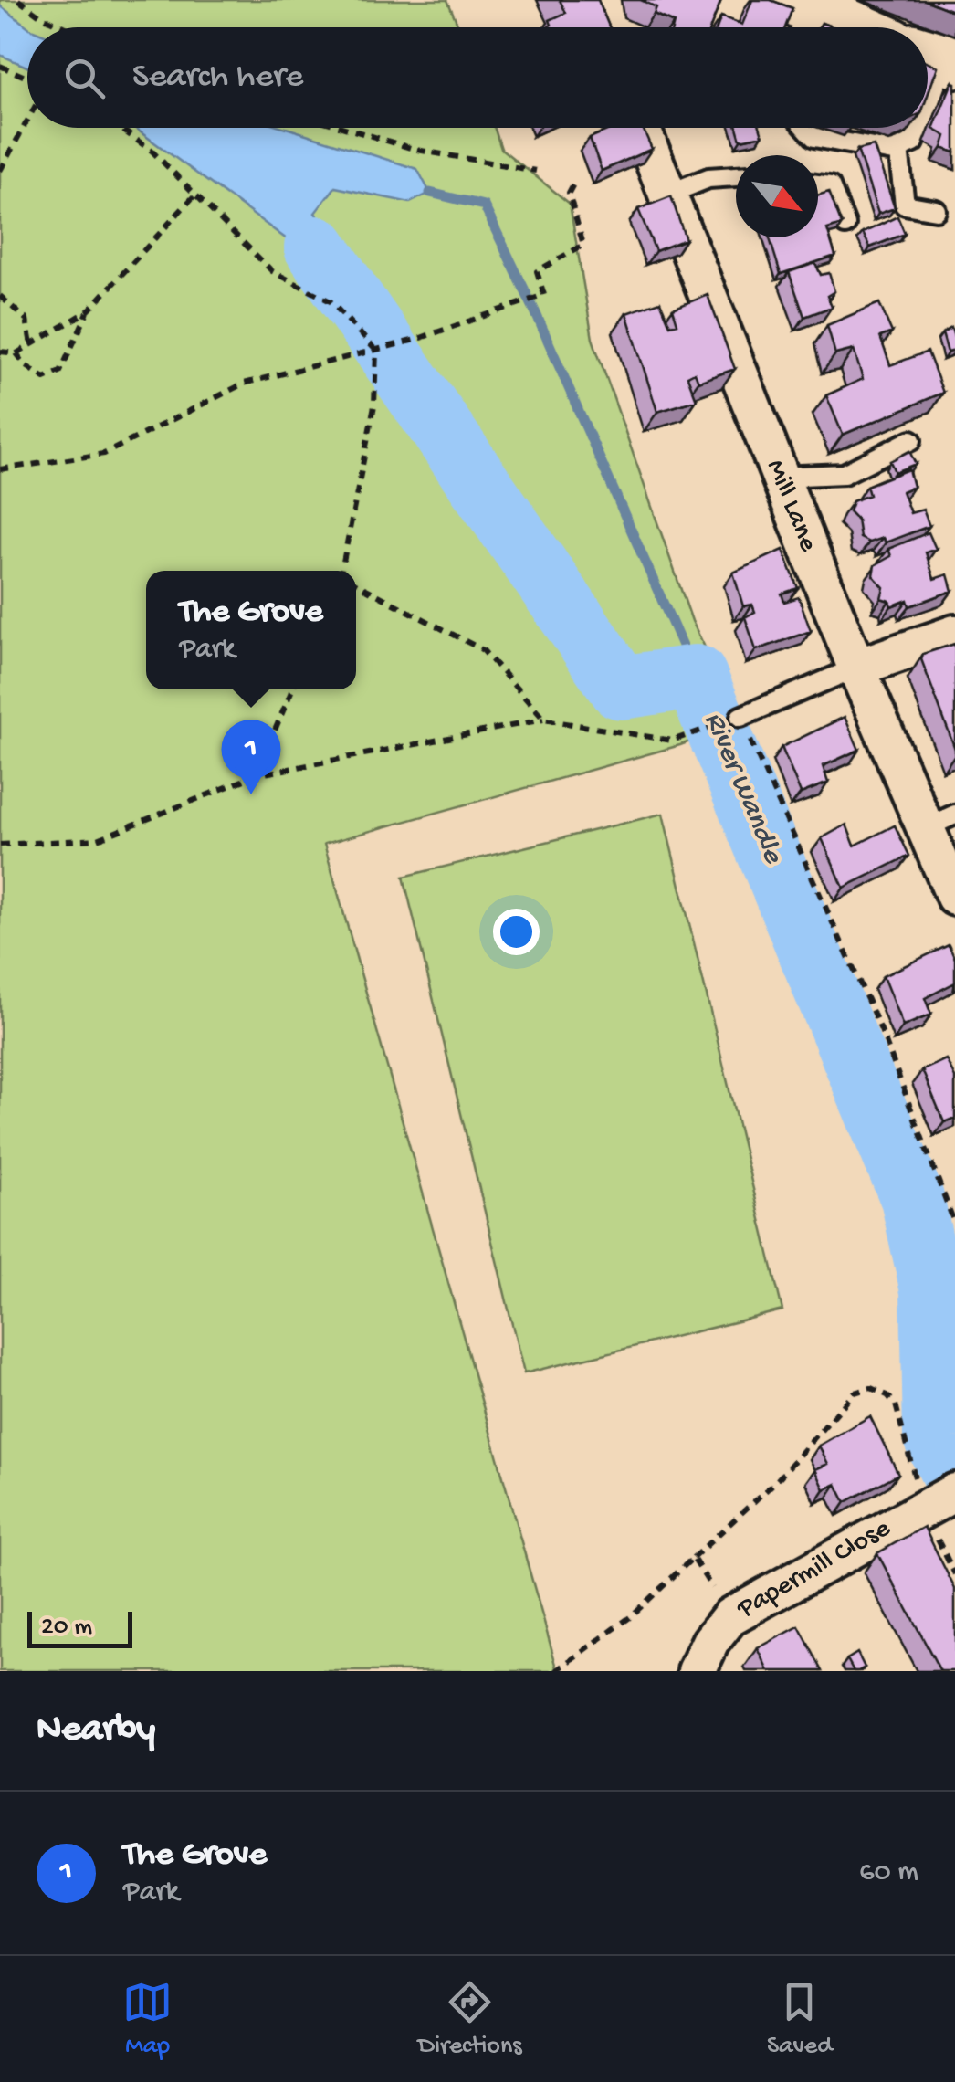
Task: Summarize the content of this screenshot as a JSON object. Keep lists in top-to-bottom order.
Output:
{
  "streets": {
    "street": ["Mill Lane", "Papermill Close"]
  },
  "water": ["River Wandle"],
  "scale_bar": "20 m",
  "north": "bottom right",
  "page": {
    "search": "Search here",
    "popup": ["The Grove", "Park"],
    "pins": "1",
    "scale": "20 m",
    "heading": "Nearby",
    "list": [
      {
        "mark": "1",
        "name": "The Grove",
        "note": "Park",
        "value": "60 m"
      }
    ],
    "nav": ["Map", "Directions", "Saved"]
  }
}
